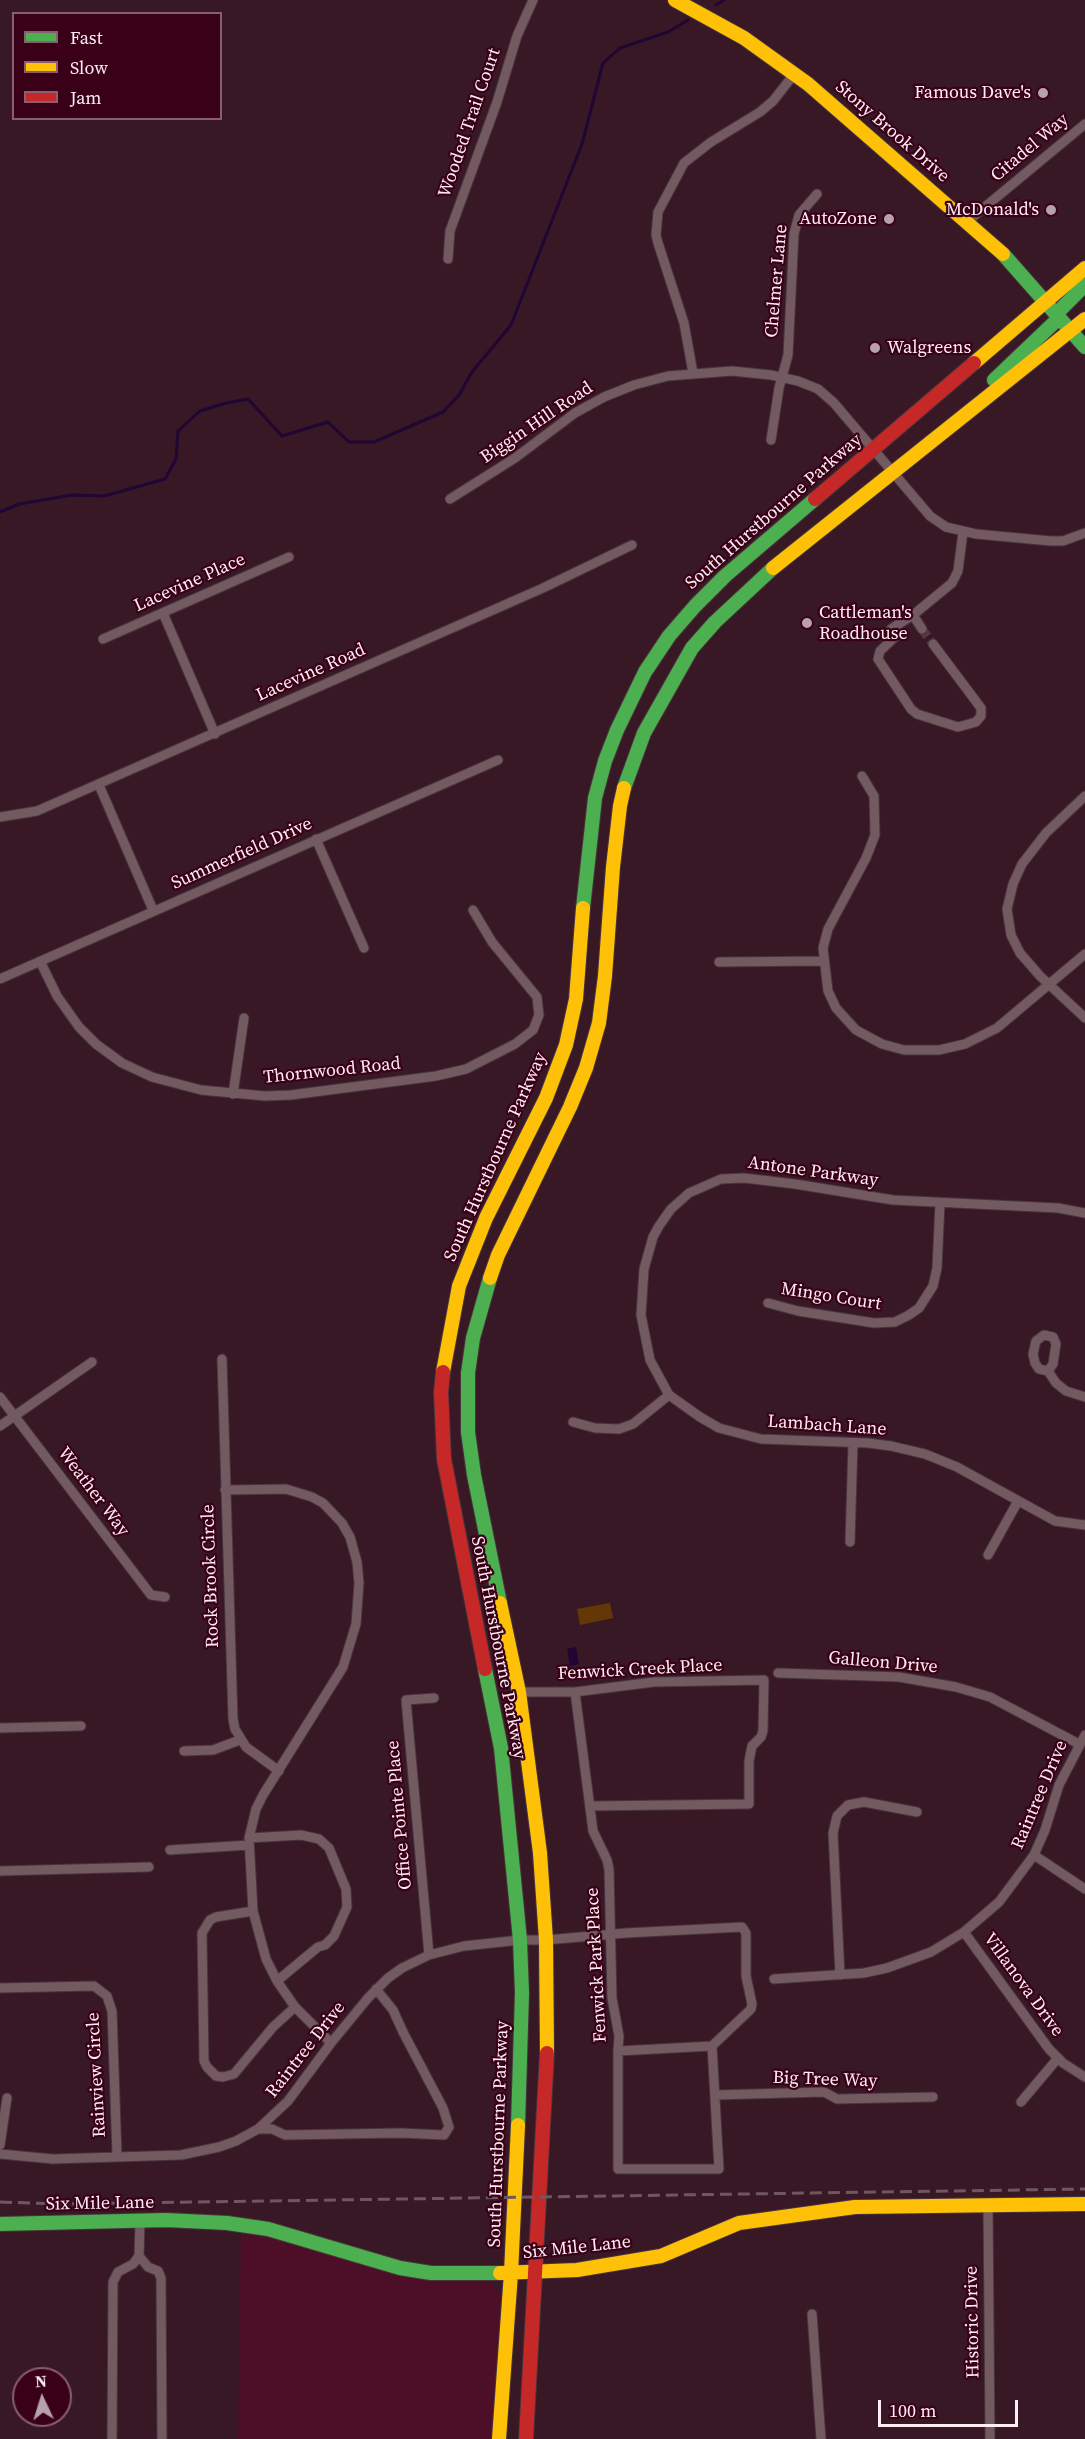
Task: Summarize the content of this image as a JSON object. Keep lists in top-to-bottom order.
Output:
{
  "streets": {
    "main road": ["Stony Brook Drive", "South Hurstbourne Parkway", "Six Mile Lane"],
    "street": [
      "Wooded Trail Court",
      "Citadel Way",
      "Chelmer Lane",
      "Biggin Hill Road",
      "Lacevine Place",
      "Lacevine Road",
      "Summerfield Drive",
      "Thornwood Road",
      "Antone Parkway",
      "Mingo Court",
      "Lambach Lane",
      "Weather Way",
      "Rock Brook Circle",
      "Galleon Drive",
      "Fenwick Creek Place",
      "Raintree Drive",
      "Office Pointe Place",
      "Fenwick Park Place",
      "Villanova Drive",
      "Rainview Circle",
      "Big Tree Way",
      "Historic Drive"
    ]
  },
  "crossings": [
    ["Stony Brook Drive", "Citadel Way"],
    ["Stony Brook Drive", "South Hurstbourne Parkway"],
    ["Chelmer Lane", "Biggin Hill Road"],
    ["Biggin Hill Road", "South Hurstbourne Parkway"],
    ["South Hurstbourne Parkway", "Fenwick Creek Place"],
    ["South Hurstbourne Parkway", "Raintree Drive"],
    ["South Hurstbourne Parkway", "Six Mile Lane"],
    ["Summerfield Drive", "Thornwood Road"],
    ["Antone Parkway", "Mingo Court"],
    ["Antone Parkway", "Lambach Lane"],
    ["Galleon Drive", "Raintree Drive"],
    ["Fenwick Creek Place", "Fenwick Park Place"],
    ["Raintree Drive", "Office Pointe Place"],
    ["Raintree Drive", "Fenwick Park Place"],
    ["Raintree Drive", "Villanova Drive"],
    ["Raintree Drive", "Rainview Circle"],
    ["Fenwick Park Place", "Big Tree Way"],
    ["Six Mile Lane", "Historic Drive"]
  ],
  "places": [
    "Famous Dave's",
    "McDonald's",
    "AutoZone",
    "Walgreens",
    "Cattleman's Roadhouse"
  ],
  "legend": ["Fast", "Slow", "Jam"],
  "scale_bar": "100 m",
  "north": "top"
}
